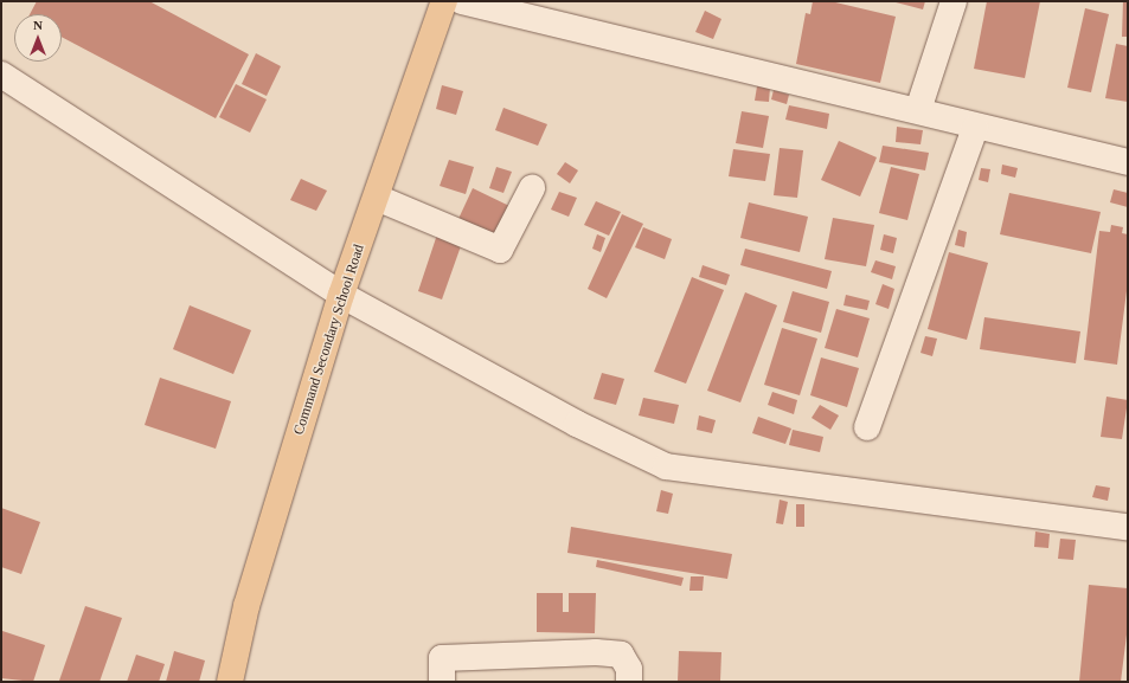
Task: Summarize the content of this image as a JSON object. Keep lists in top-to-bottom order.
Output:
{
  "streets": {
    "main road": ["Command Secondary School Road"]
  },
  "north": "top"
}
